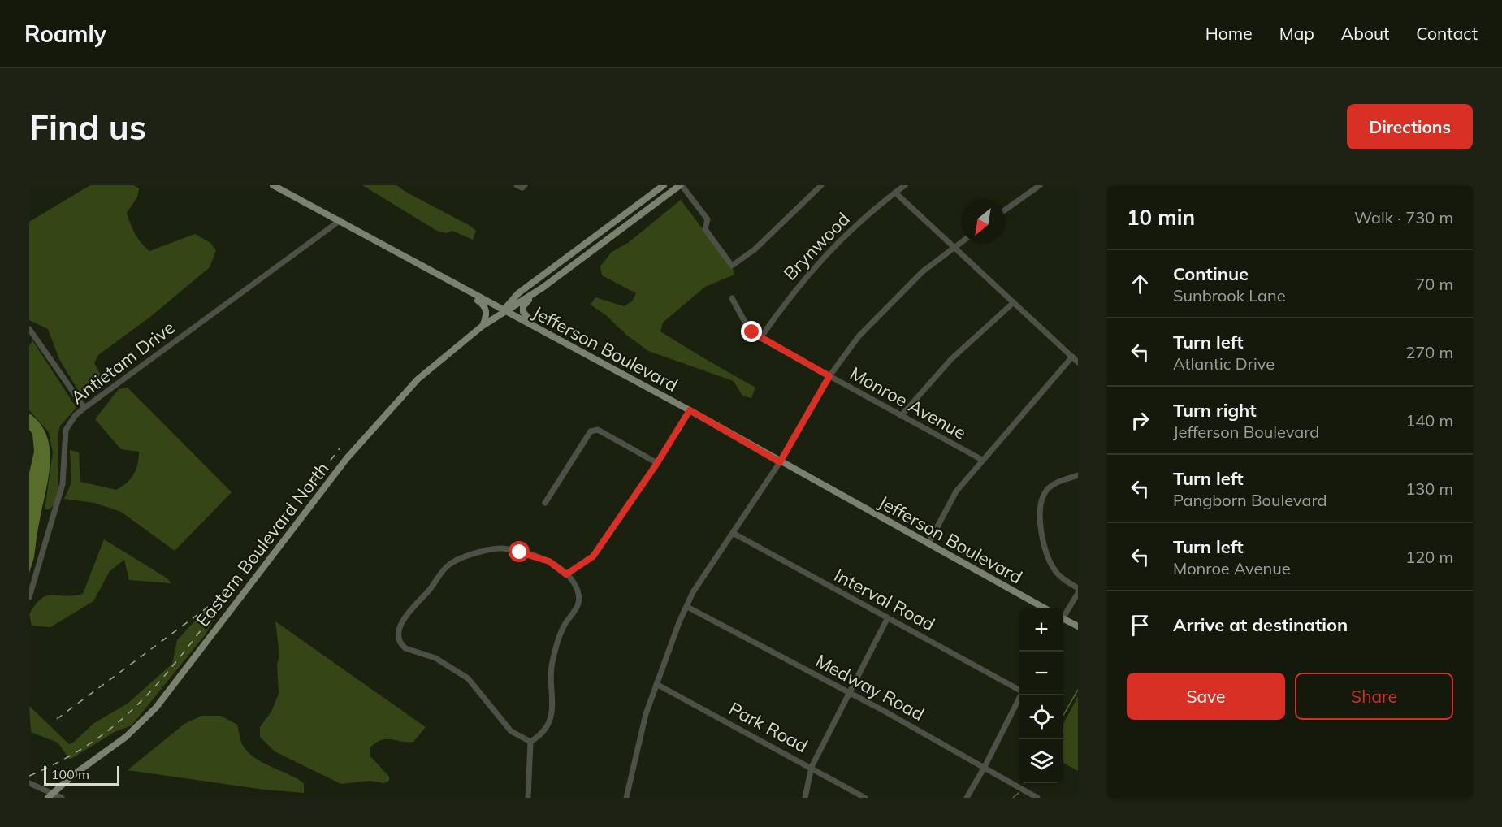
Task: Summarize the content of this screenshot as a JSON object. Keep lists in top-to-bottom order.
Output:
{
  "streets": {
    "main road": ["Jefferson Boulevard", "Eastern Boulevard North"],
    "street": [
      "Brynwood",
      "Antietam Drive",
      "Monroe Avenue",
      "Interval Road",
      "Medway Road",
      "Park Road"
    ]
  },
  "crossings": [
    ["Brynwood", "Monroe Avenue"],
    ["Jefferson Boulevard", "Antietam Drive"],
    ["Jefferson Boulevard", "Eastern Boulevard North"]
  ],
  "scale_bar": "100 m",
  "north": "bottom left",
  "page": {
    "header": "Roamly",
    "nav": [
      "Home",
      "Map",
      "About",
      "Contact"
    ],
    "buttons": [
      "Directions",
      ["Save", "Share"]
    ],
    "title": "Find us",
    "heading": ["10 min", "Walk · 730 m"],
    "list": [
      ["Continue", "Sunbrook Lane", "70 m"],
      ["Turn left", "Atlantic Drive", "270 m"],
      ["Turn right", "Jefferson Boulevard", "140 m"],
      ["Turn left", "Pangborn Boulevard", "130 m"],
      ["Turn left", "Monroe Avenue", "120 m"],
      "Arrive at destination"
    ],
    "map_buttons": ["+", "−"],
    "scale": "100 m"
  }
}
